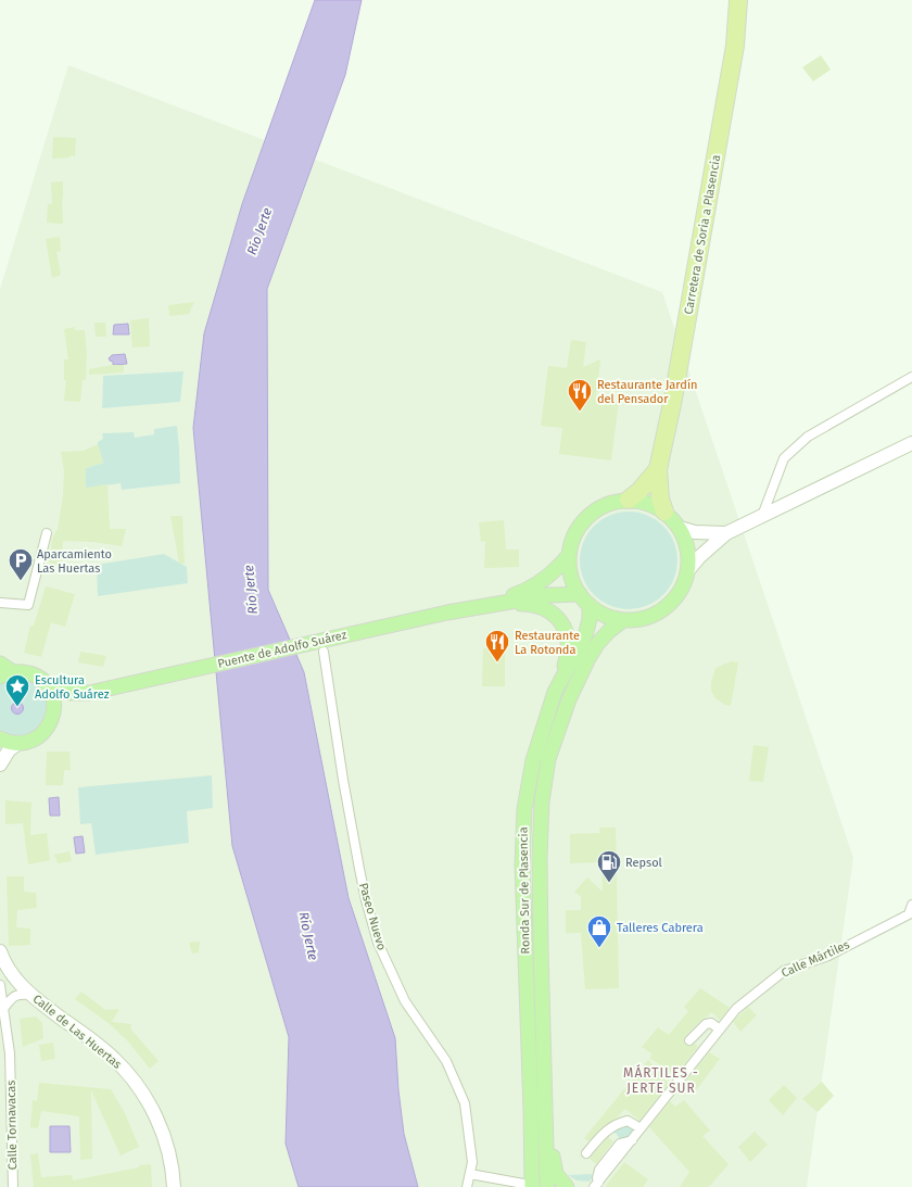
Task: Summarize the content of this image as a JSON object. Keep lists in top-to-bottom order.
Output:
{
  "streets": {
    "highway": ["Carretera de Soria a Plasencia"],
    "main road": ["Puente de Adolfo Suárez", "Ronda Sur de Plasencia", "Calle de Las Huertas"],
    "street": ["Paseo Nuevo", "Calle Mártiles", "Calle Tornavacas"]
  },
  "districts": ["MÁRTILES - JERTE SUR"],
  "water": ["Río Jerte"],
  "places": {
    "restaurant": ["Restaurante Jardín del Pensador", "Restaurante La Rotonda"],
    "parking": ["Aparcamiento Las Huertas"],
    "place": ["Escultura Adolfo Suárez"],
    "fuel station": ["Repsol"],
    "shop": ["Talleres Cabrera"]
  }
}
